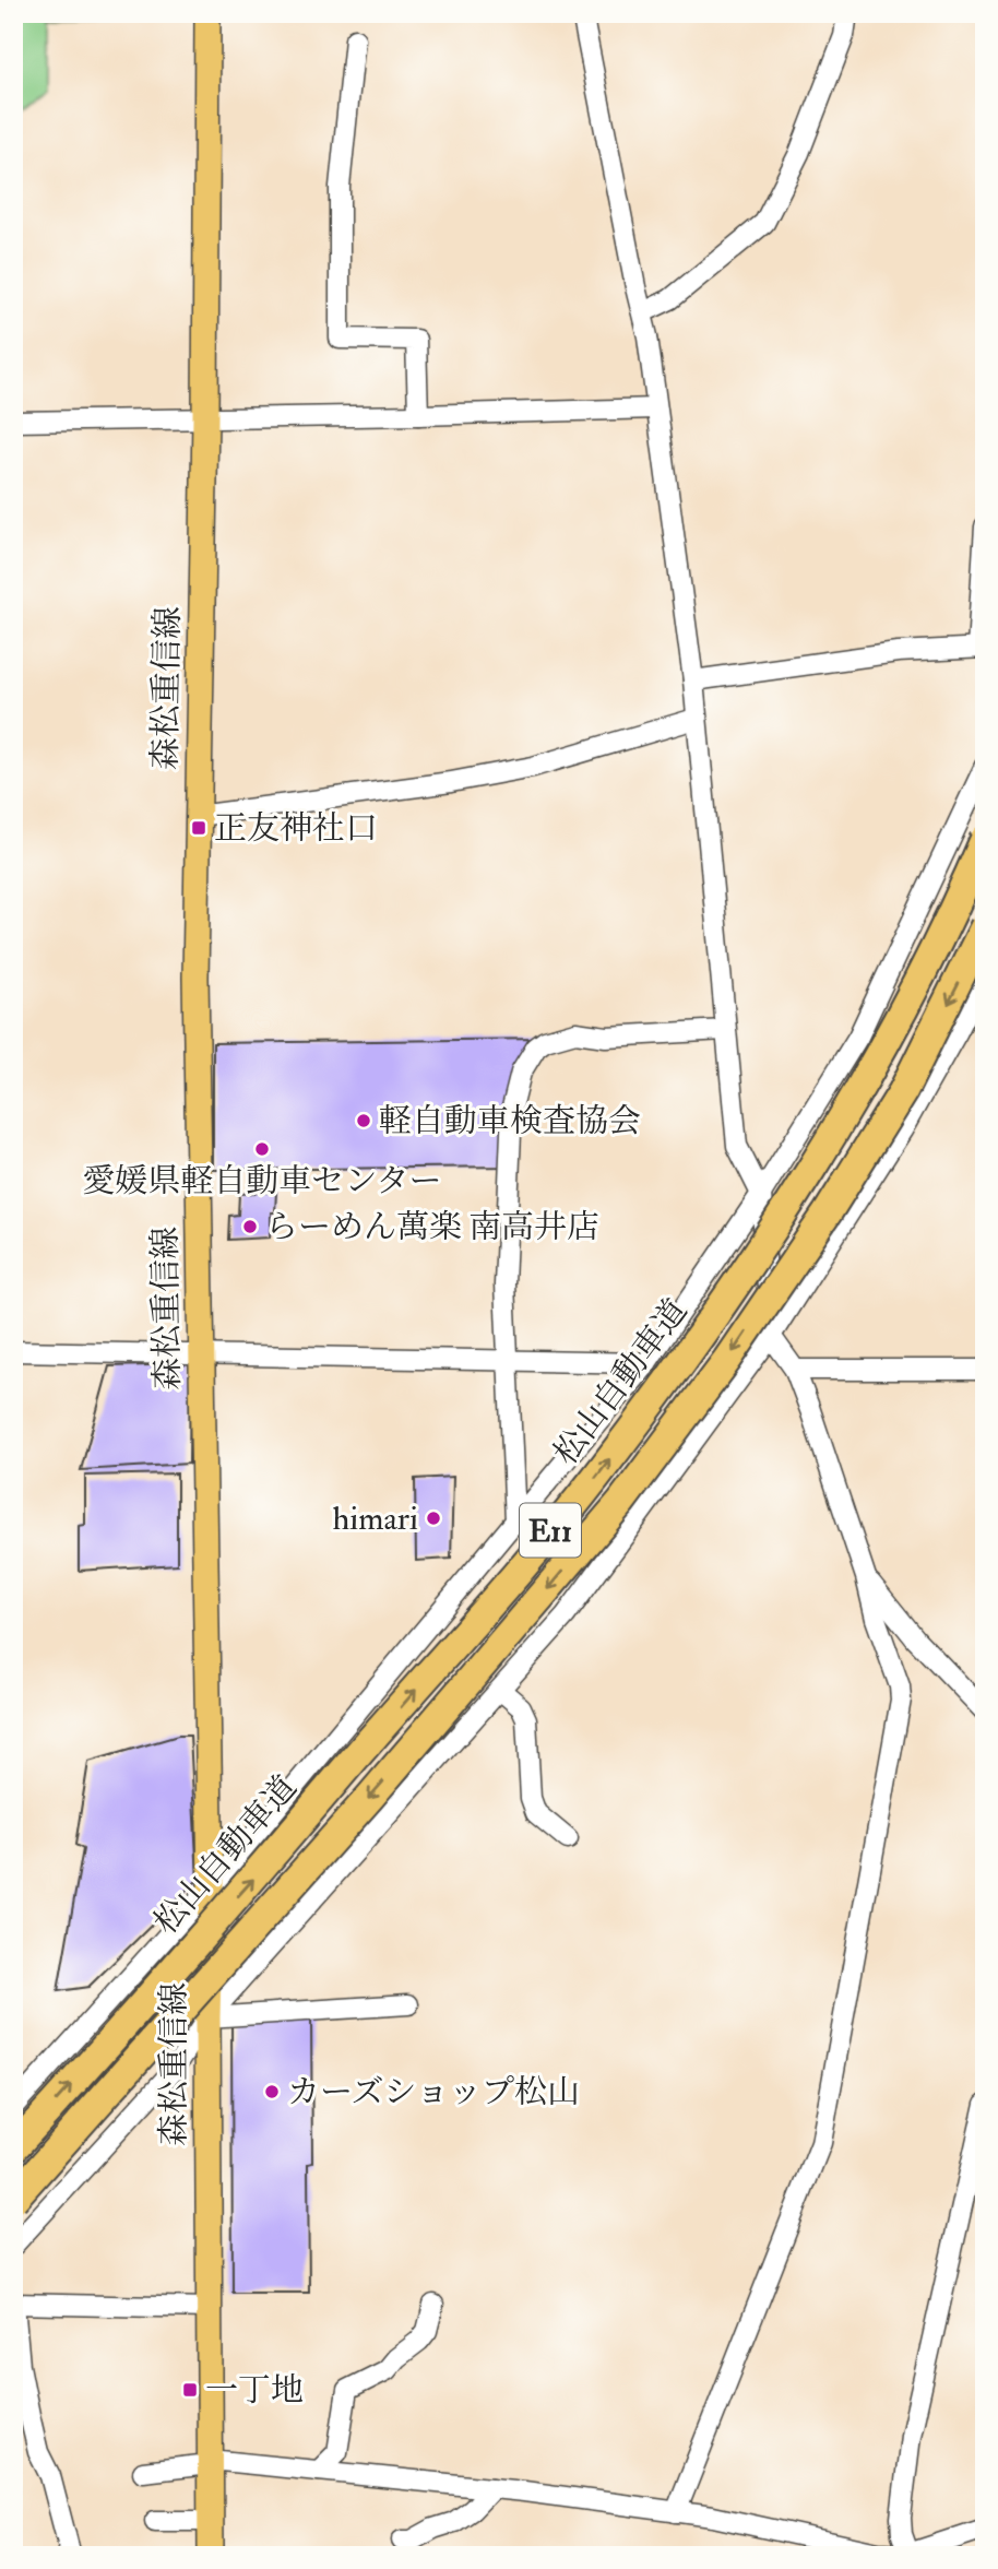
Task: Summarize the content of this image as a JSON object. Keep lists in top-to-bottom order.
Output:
{
  "streets": {
    "highway": ["松山自動車道", "E11"],
    "main road": ["森松重信線"]
  },
  "places": {
    "transit": ["正友神社口", "一丁地"],
    "other": [
      "軽自動車検査協会",
      "愛媛県軽自動車センター",
      "らーめん萬楽 南高井店",
      "himari",
      "カーズショップ松山"
    ]
  }
}
